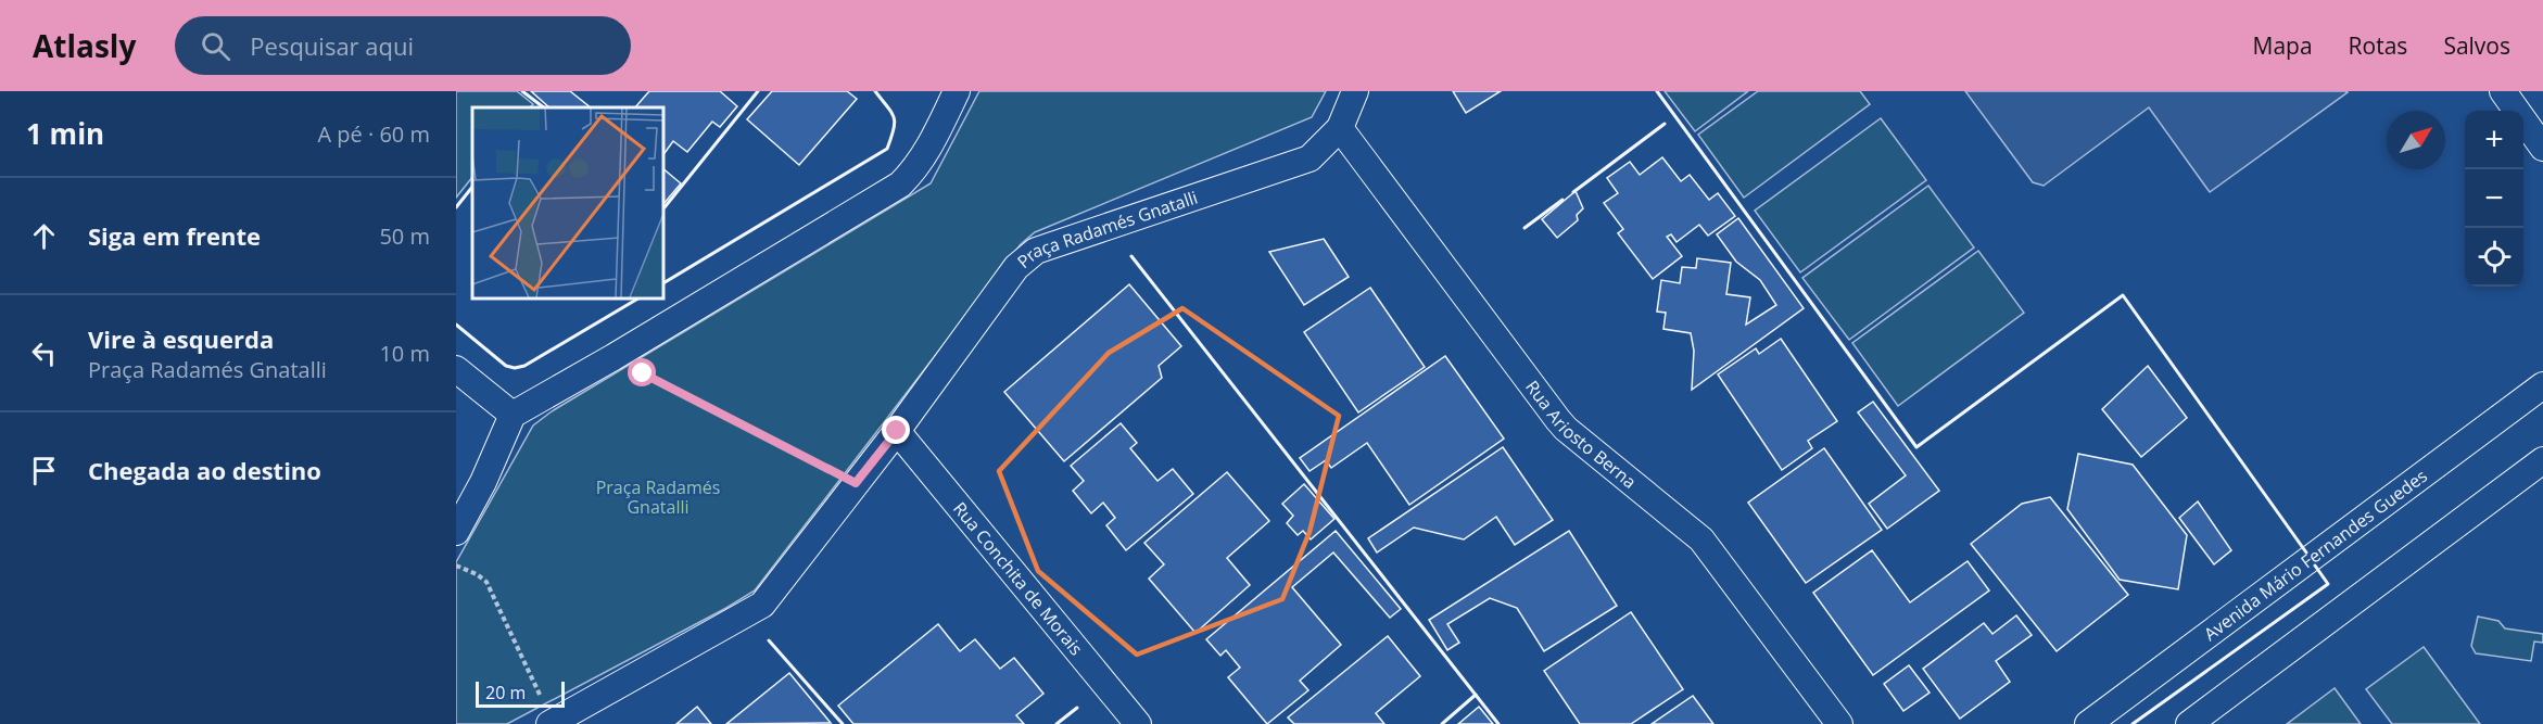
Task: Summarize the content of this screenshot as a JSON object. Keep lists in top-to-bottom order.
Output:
{
  "streets": {
    "street": [
      "Praça Radamés Gnatalli",
      "Rua Ariosto Berna",
      "Avenida Mário Fernandes Guedes",
      "Rua Conchita de Morais"
    ]
  },
  "crossings": [
    ["Praça Radamés Gnatalli", "Rua Ariosto Berna"],
    ["Praça Radamés Gnatalli", "Rua Conchita de Morais"]
  ],
  "parks": ["Praça Radamés Gnatalli"],
  "scale_bar": "20 m",
  "north": "top right",
  "page": {
    "header": "Atlasly",
    "search": "Pesquisar aqui",
    "nav": ["Mapa", "Rotas", "Salvos"],
    "heading": ["1 min", "A pé · 60 m"],
    "map_buttons": ["+", "−"],
    "list": [
      ["Siga em frente", "50 m"],
      ["Vire à esquerda", "Praça Radamés Gnatalli", "10 m"],
      "Chegada ao destino"
    ],
    "scale": "20 m"
  }
}
